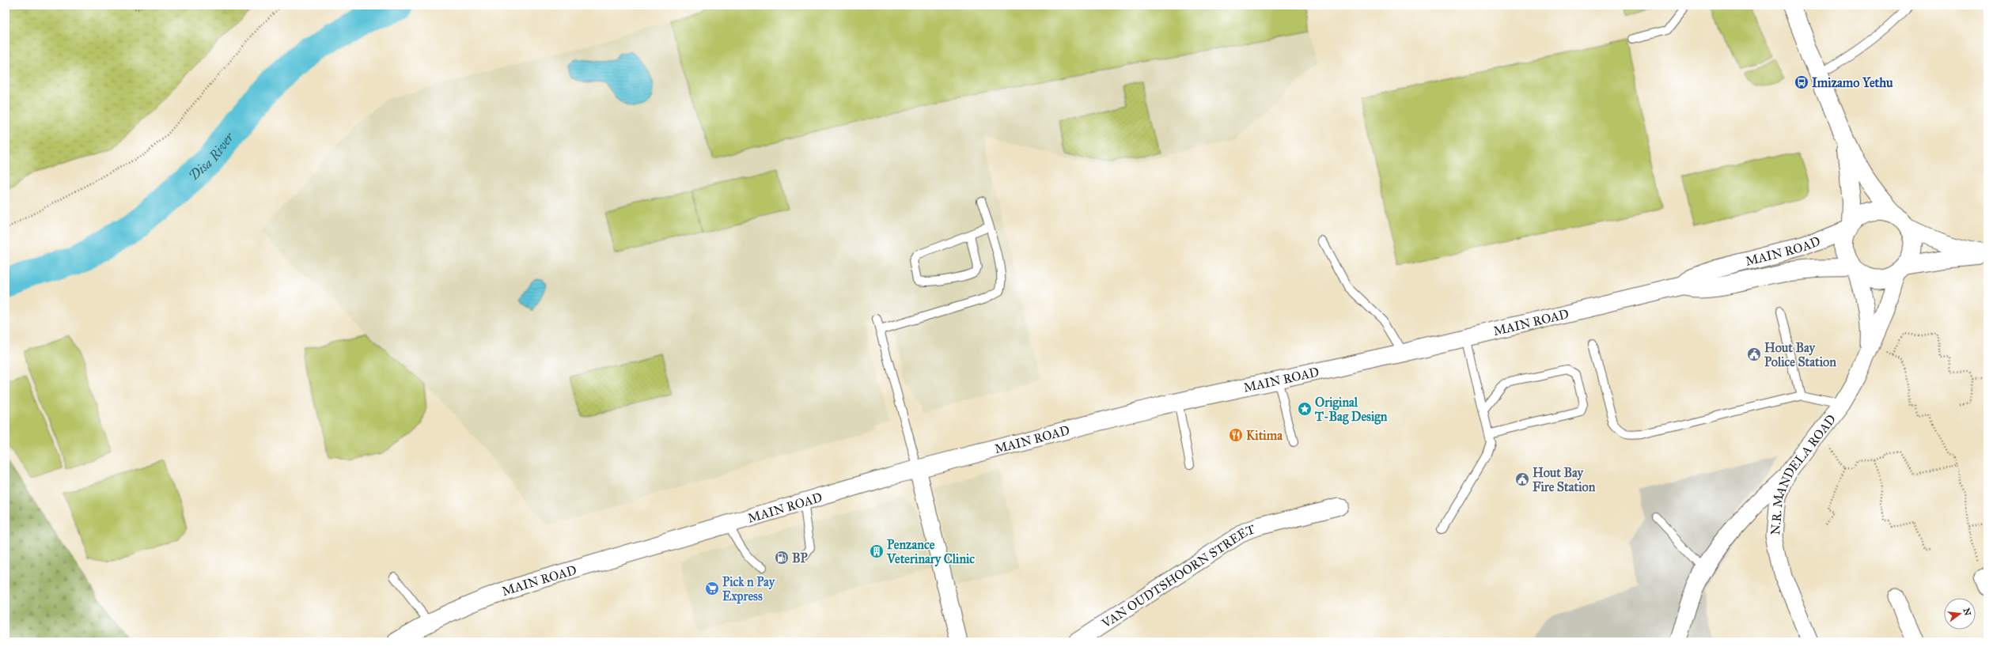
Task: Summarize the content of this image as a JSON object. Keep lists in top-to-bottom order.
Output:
{
  "streets": {
    "main road": ["MAIN ROAD"],
    "street": ["N.R. MANDELA ROAD", "VAN OUDTSHOORN STREET"]
  },
  "crossings": [
    ["MAIN ROAD", "N.R. MANDELA ROAD"]
  ],
  "water": ["Disa River"],
  "places": {
    "bus stop": ["Imizamo Yethu"],
    "public building": ["Hout Bay Police Station", "Hout Bay Fire Station"],
    "place": ["Original T-Bag Design"],
    "restaurant": ["Kitima"],
    "building": ["Penzance Veterinary Clinic"],
    "fuel station": ["BP"],
    "supermarket": ["Pick n Pay Express"]
  },
  "north": "right"
}
